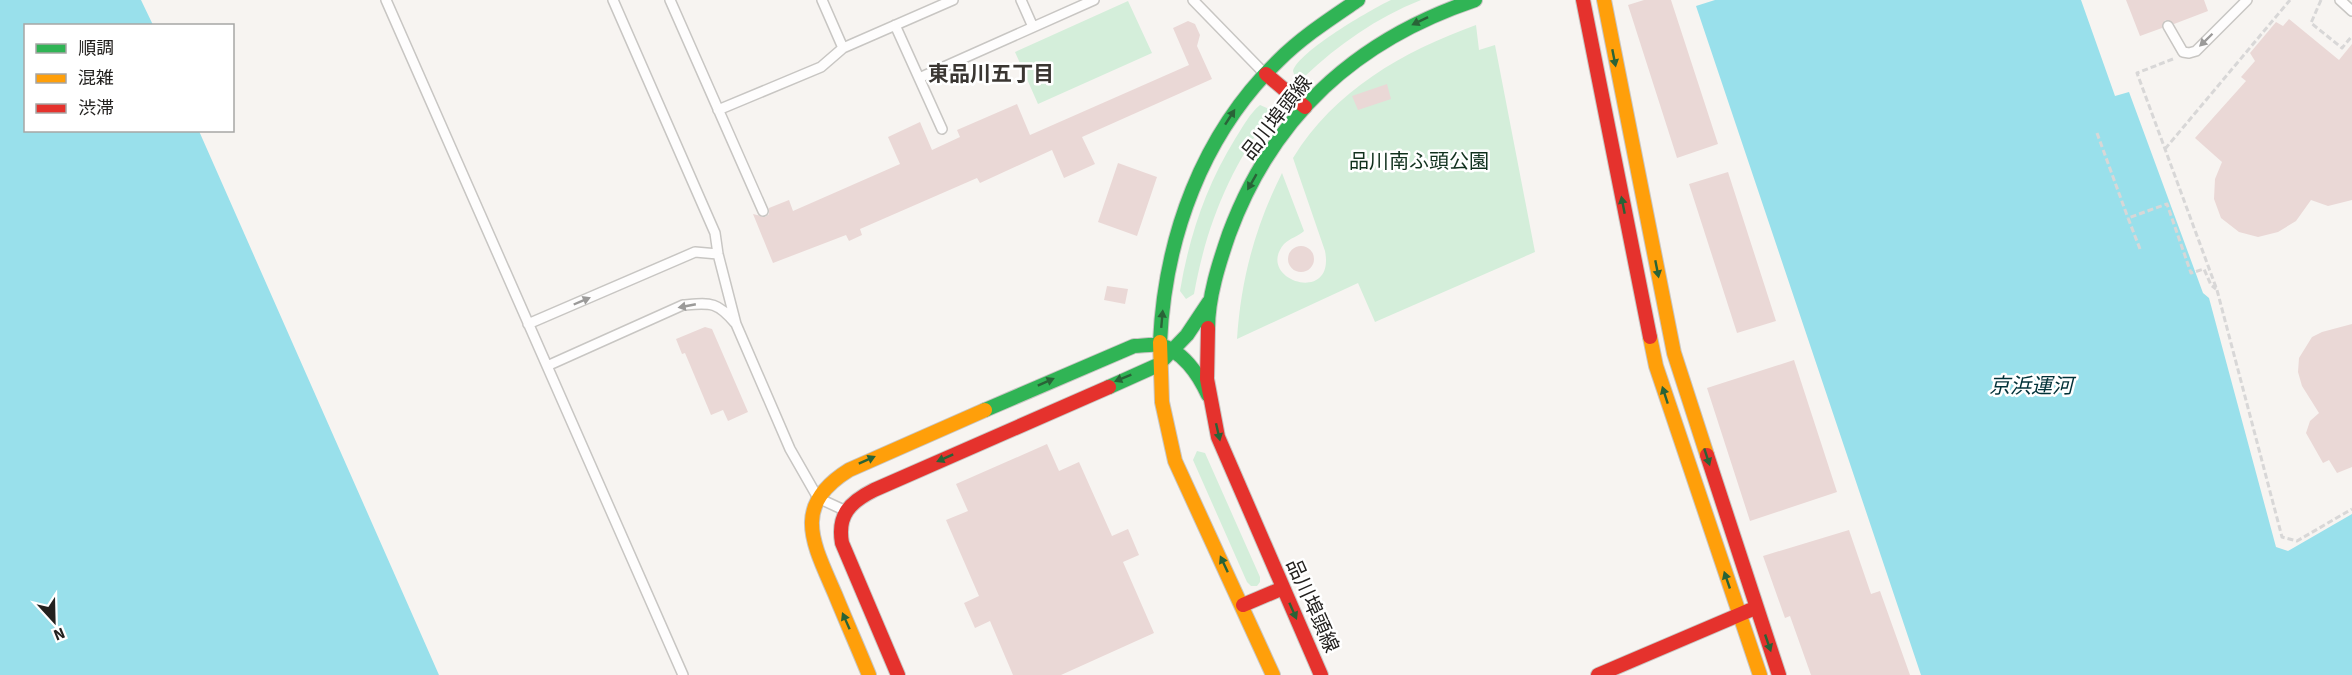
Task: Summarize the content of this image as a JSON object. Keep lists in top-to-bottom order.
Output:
{
  "streets": {
    "street": ["品川埠頭線"]
  },
  "districts": ["東品川五丁目"],
  "water": ["京浜運河"],
  "parks": ["品川南ふ頭公園"],
  "legend": ["順調", "混雑", "渋滞"],
  "north": "bottom"
}
